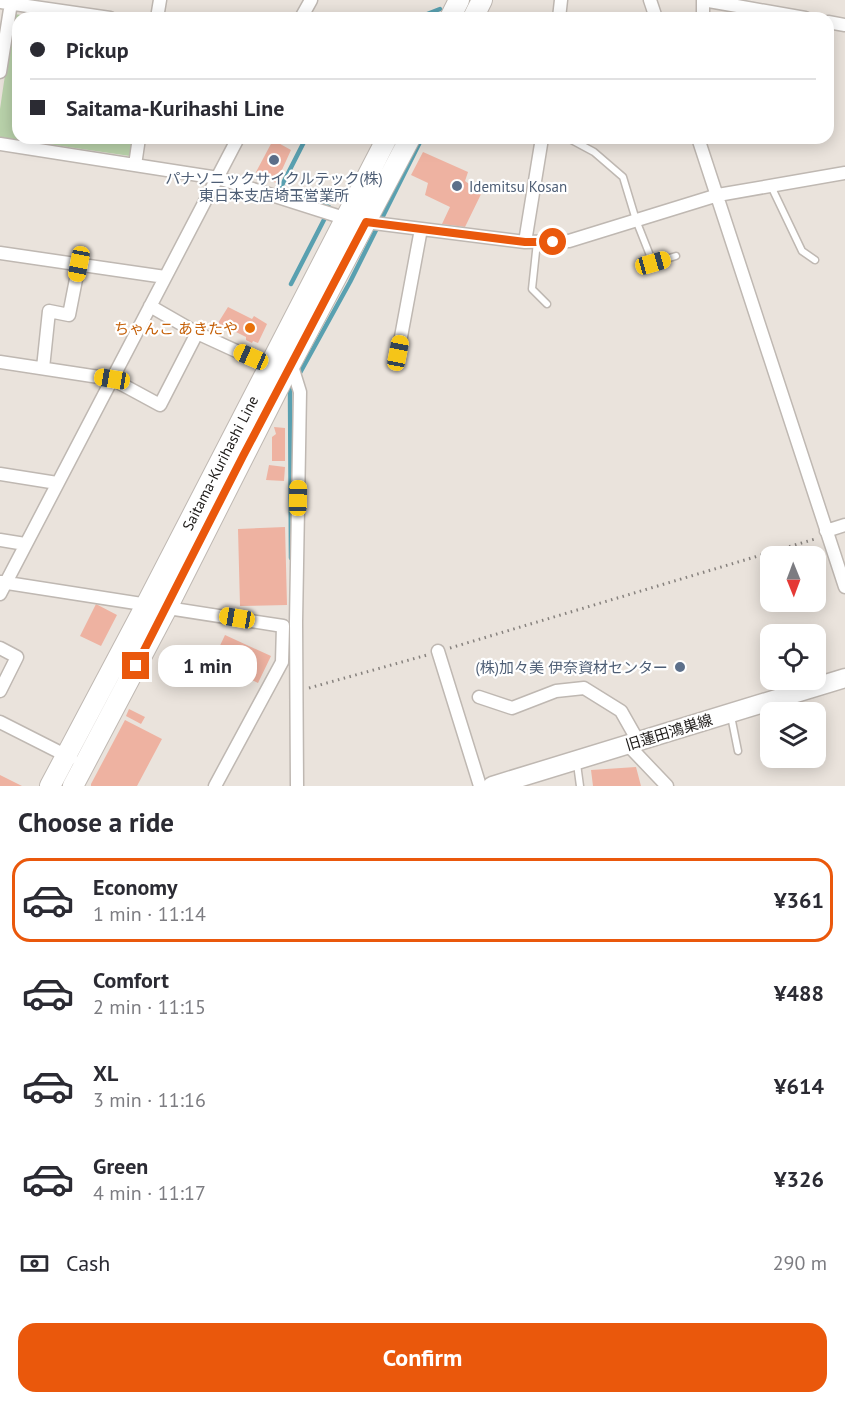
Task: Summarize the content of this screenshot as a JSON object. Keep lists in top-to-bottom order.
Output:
{
  "streets": {
    "main road": ["Saitama-Kurihashi Line"],
    "street": ["旧蓮田鴻巣線"]
  },
  "places": [
    "パナソニックサイクルテック(株) 東日本支店埼玉営業所",
    "Idemitsu Kosan",
    "ちゃんこ あきたや",
    "(株)加々美 伊奈資材センター"
  ],
  "north": "bottom",
  "page": {
    "banner": ["Pickup", "Saitama-Kurihashi Line"],
    "bubble": "1 min",
    "heading": "Choose a ride",
    "list": [
      {
        "name": "Economy",
        "note": "1 min · 11:14",
        "value": "¥361"
      },
      {
        "name": "Comfort",
        "note": "2 min · 11:15",
        "value": "¥488"
      },
      {
        "name": "XL",
        "note": "3 min · 11:16",
        "value": "¥614"
      },
      {
        "name": "Green",
        "note": "4 min · 11:17",
        "value": "¥326"
      }
    ],
    "pay": ["Cash", "290 m"],
    "buttons": "Confirm"
  }
}
